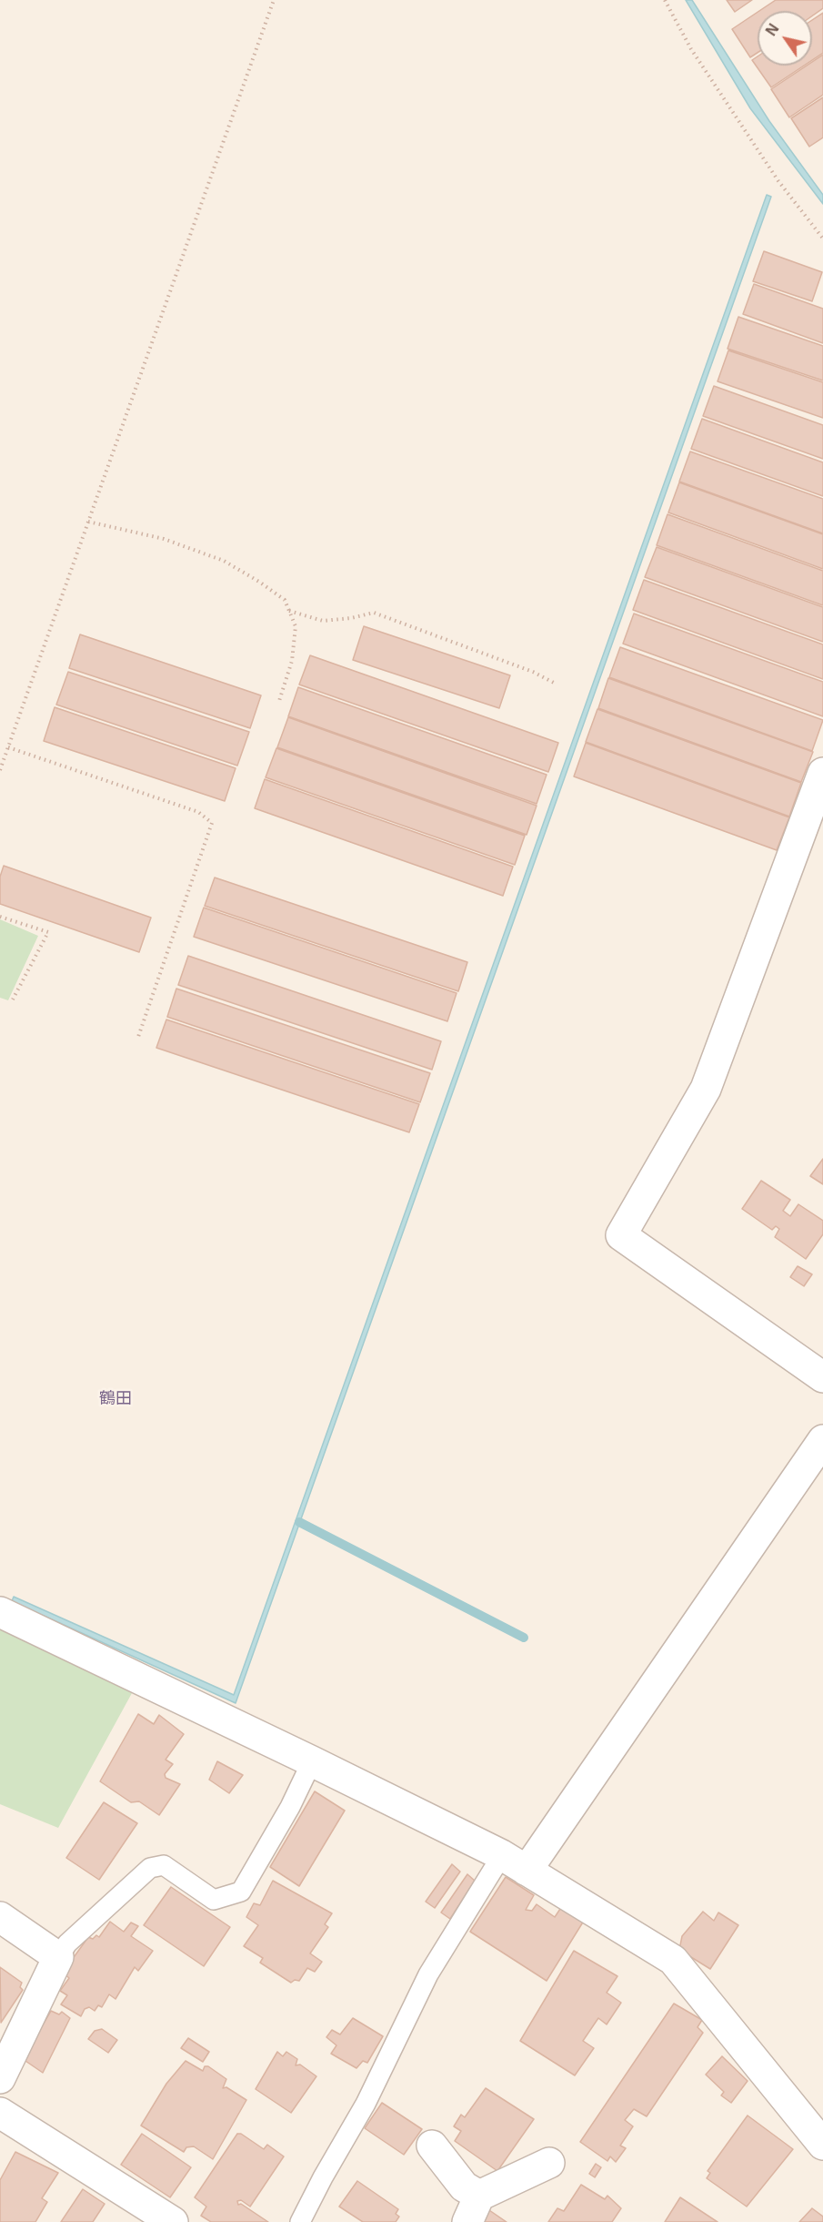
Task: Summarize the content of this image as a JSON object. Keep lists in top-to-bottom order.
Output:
{
  "districts": ["鶴田"],
  "north": "top left"
}
